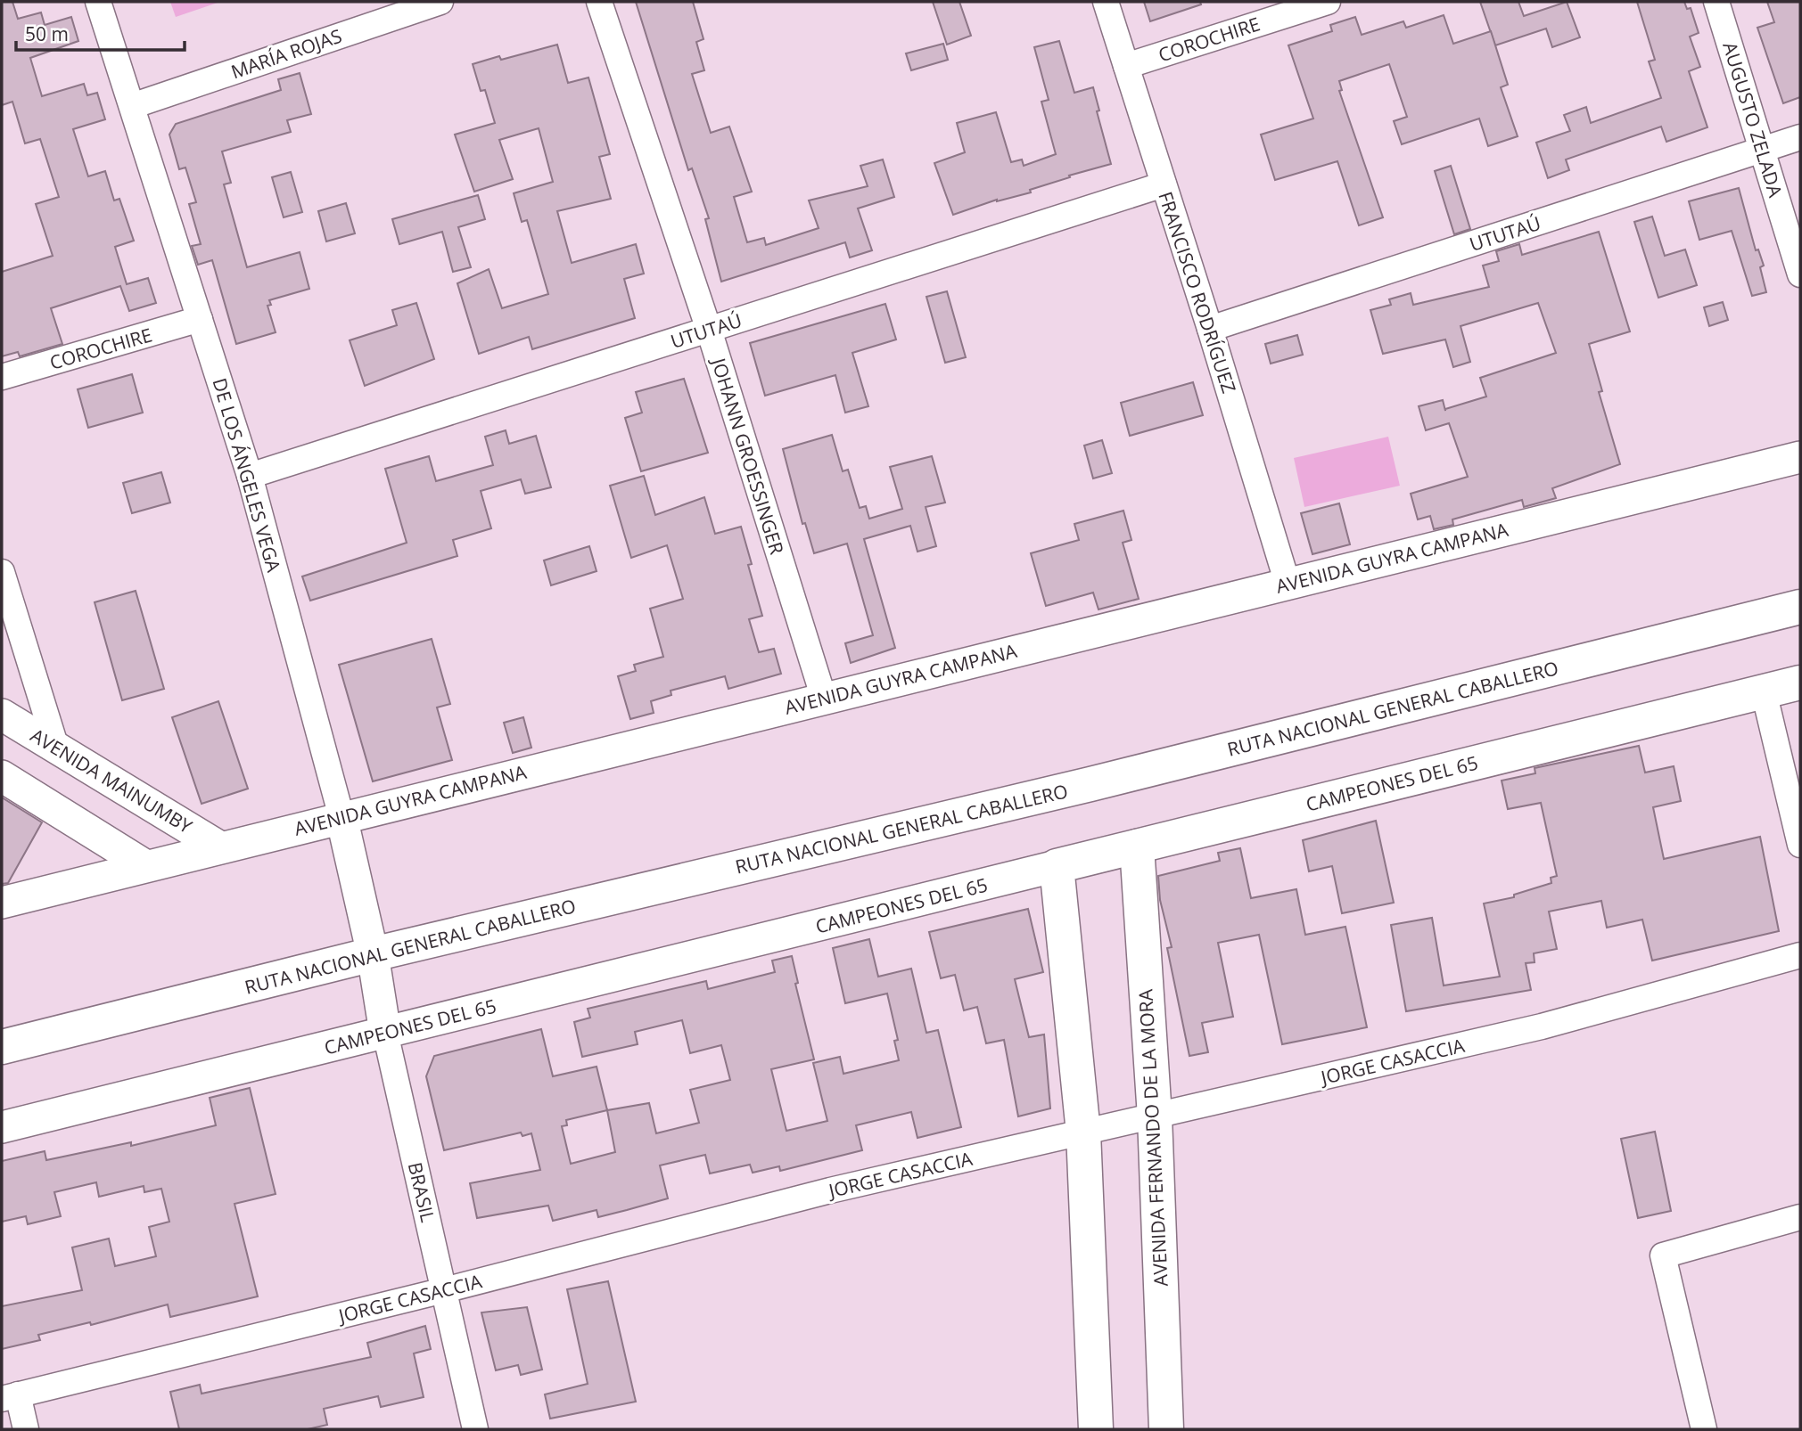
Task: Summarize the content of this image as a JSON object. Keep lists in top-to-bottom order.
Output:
{
  "streets": {
    "main road": ["RUTA NACIONAL GENERAL CABALLERO", "CAMPEONES DEL 65", "AVENIDA FERNANDO DE LA MORA"],
    "street": [
      "COROCHIRE",
      "MARÍA ROJAS",
      "AUGUSTO ZELADA",
      "UTUTAÚ",
      "FRANCISCO RODRÍGUEZ",
      "JOHANN GROESSINGER",
      "DE LOS ÁNGELES VEGA",
      "AVENIDA GUYRA CAMPANA",
      "AVENIDA MAINUMBY",
      "JORGE CASACCIA",
      "BRASIL"
    ]
  },
  "crossings": [
    ["COROCHIRE", "FRANCISCO RODRÍGUEZ"],
    ["COROCHIRE", "DE LOS ÁNGELES VEGA"],
    ["MARÍA ROJAS", "DE LOS ÁNGELES VEGA"],
    ["AUGUSTO ZELADA", "UTUTAÚ"],
    ["UTUTAÚ", "FRANCISCO RODRÍGUEZ"],
    ["UTUTAÚ", "JOHANN GROESSINGER"],
    ["UTUTAÚ", "DE LOS ÁNGELES VEGA"],
    ["FRANCISCO RODRÍGUEZ", "AVENIDA GUYRA CAMPANA"],
    ["JOHANN GROESSINGER", "AVENIDA GUYRA CAMPANA"],
    ["DE LOS ÁNGELES VEGA", "AVENIDA GUYRA CAMPANA"],
    ["DE LOS ÁNGELES VEGA", "RUTA NACIONAL GENERAL CABALLERO"],
    ["DE LOS ÁNGELES VEGA", "BRASIL"],
    ["AVENIDA GUYRA CAMPANA", "AVENIDA MAINUMBY"],
    ["RUTA NACIONAL GENERAL CABALLERO", "BRASIL"],
    ["CAMPEONES DEL 65", "AVENIDA FERNANDO DE LA MORA"],
    ["CAMPEONES DEL 65", "BRASIL"],
    ["JORGE CASACCIA", "AVENIDA FERNANDO DE LA MORA"],
    ["JORGE CASACCIA", "BRASIL"]
  ],
  "scale_bar": "50 m"
}
